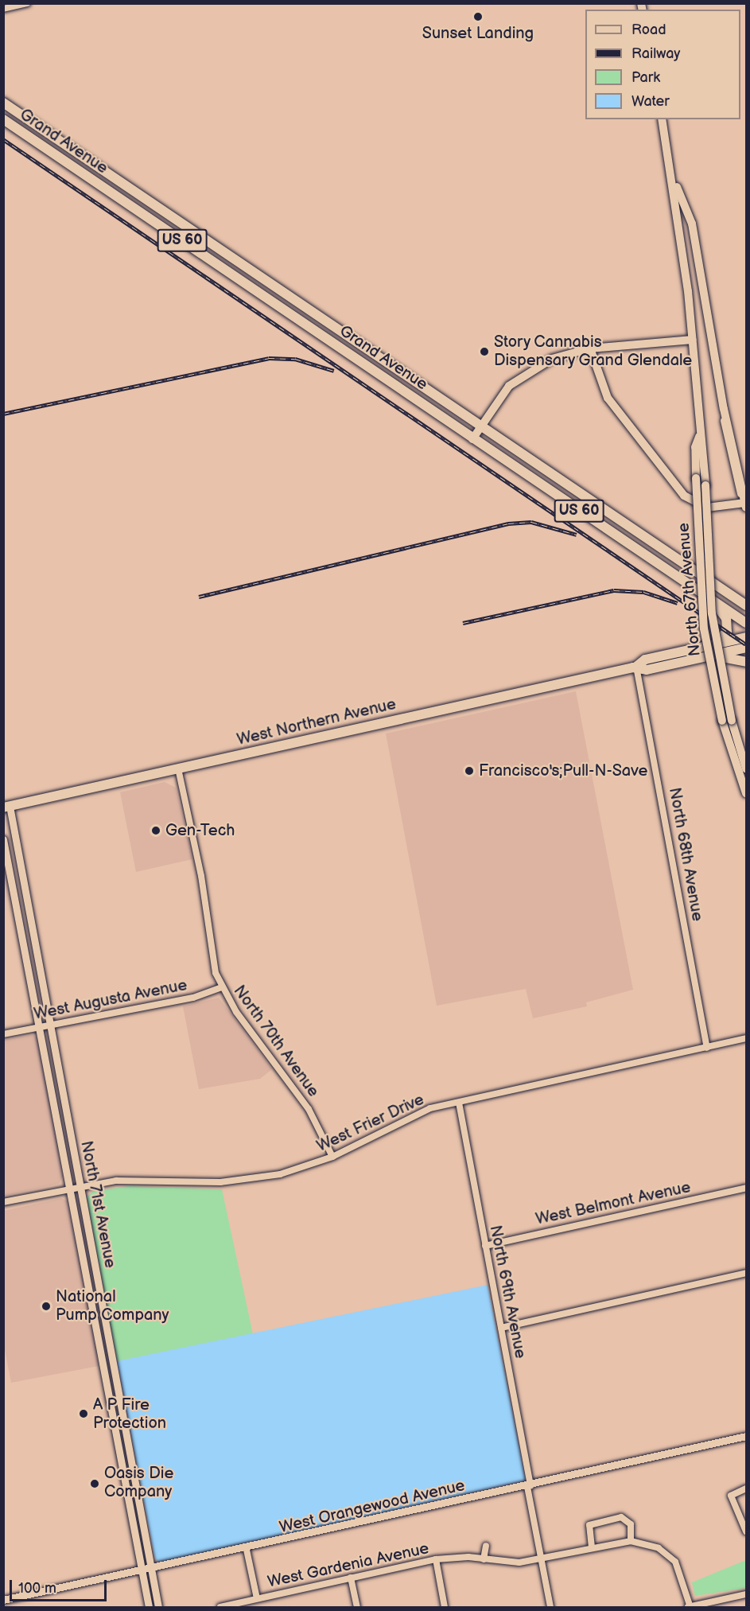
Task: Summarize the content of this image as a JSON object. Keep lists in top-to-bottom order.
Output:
{
  "streets": {
    "main road": [
      "Grand Avenue",
      "US 60",
      "North 67th Avenue",
      "West Northern Avenue"
    ],
    "street": [
      "North 68th Avenue",
      "West Augusta Avenue",
      "North 70th Avenue",
      "West Frier Drive",
      "West Belmont Avenue",
      "North 71st Avenue",
      "North 69th Avenue",
      "West Orangewood Avenue",
      "West Gardenia Avenue"
    ]
  },
  "crossings": [
    ["West Northern Avenue", "North 68th Avenue"],
    ["West Northern Avenue", "North 70th Avenue"],
    ["West Northern Avenue", "North 71st Avenue"],
    ["North 68th Avenue", "West Frier Drive"],
    ["West Augusta Avenue", "North 70th Avenue"],
    ["West Augusta Avenue", "North 71st Avenue"],
    ["North 70th Avenue", "West Frier Drive"],
    ["West Frier Drive", "North 71st Avenue"],
    ["West Frier Drive", "North 69th Avenue"],
    ["West Belmont Avenue", "North 69th Avenue"],
    ["North 71st Avenue", "West Orangewood Avenue"],
    ["North 69th Avenue", "West Orangewood Avenue"],
    ["North 69th Avenue", "West Gardenia Avenue"]
  ],
  "places": [
    "Sunset Landing",
    "Story Cannabis Dispensary Grand Glendale",
    "Francisco's;Pull-N-Save",
    "Gen-Tech",
    "National Pump Company",
    "A P Fire Protection",
    "Oasis Die Company"
  ],
  "legend": [
    "Road",
    "Railway",
    "Park",
    "Water"
  ],
  "scale_bar": "100 m"
}
